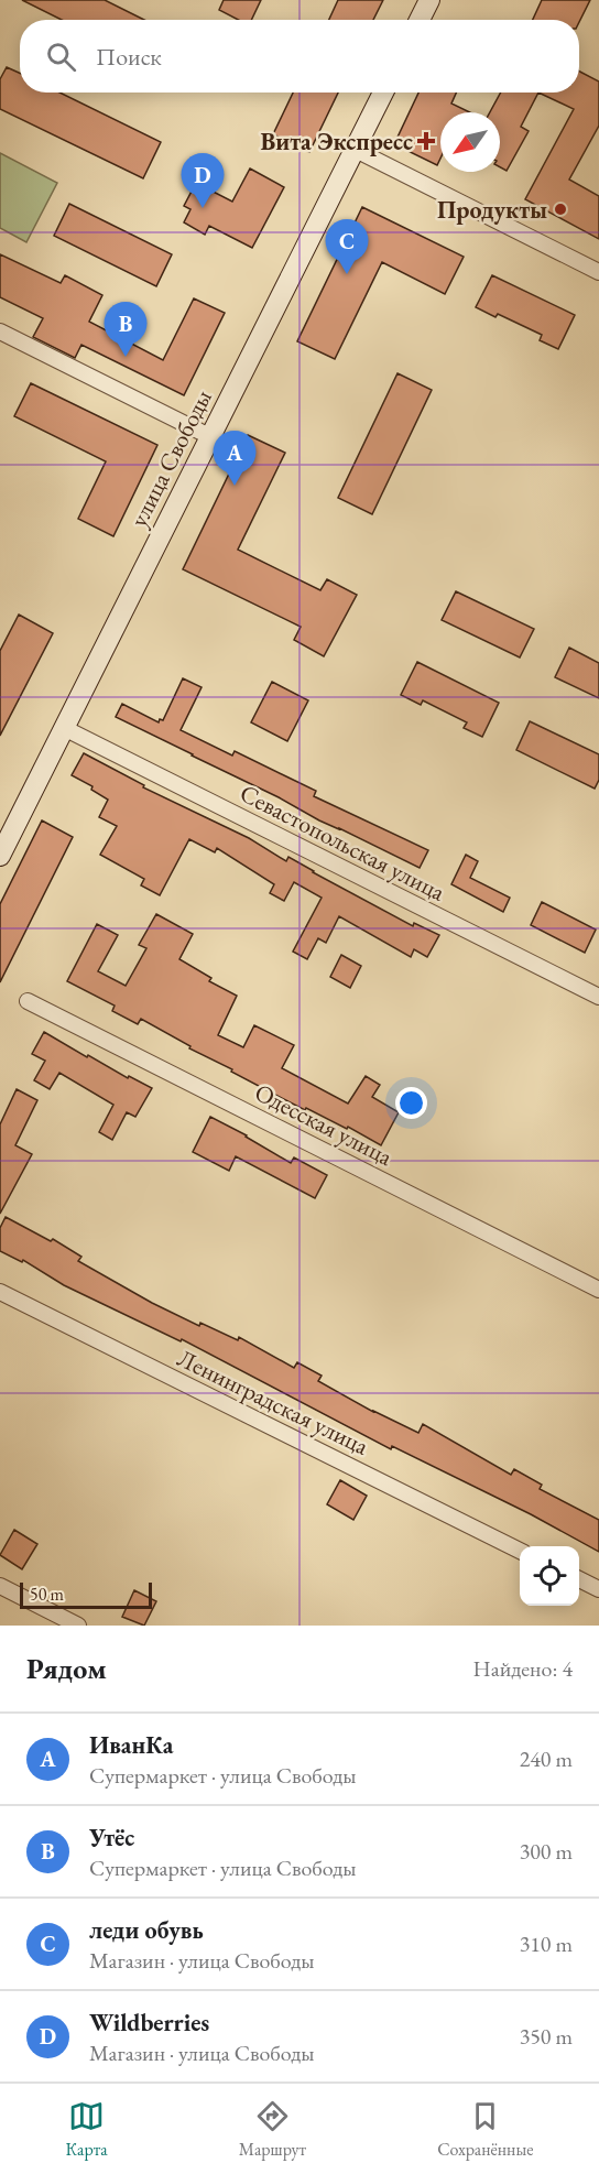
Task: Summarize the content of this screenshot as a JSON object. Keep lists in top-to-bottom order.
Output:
{
  "streets": {
    "main road": ["улица Свободы"],
    "street": ["Севастопольская улица", "Одесская улица", "Ленинградская улица"]
  },
  "crossings": [
    ["улица Свободы", "Севастопольская улица"]
  ],
  "places": {
    "health": ["Вита Экспресс"],
    "other": ["Продукты"]
  },
  "scale_bar": "50 m",
  "north": "bottom left",
  "page": {
    "search": "Поиск",
    "pins": [
      "D",
      "C",
      "B",
      "A"
    ],
    "scale": "50 m",
    "heading": ["Рядом", "Найдено: 4"],
    "list": [
      {
        "mark": "A",
        "name": "ИванКа",
        "note": "Супермаркет · улица Свободы",
        "value": "240 m"
      },
      {
        "mark": "B",
        "name": "Утёс",
        "note": "Супермаркет · улица Свободы",
        "value": "300 m"
      },
      {
        "mark": "C",
        "name": "леди обувь",
        "note": "Магазин · улица Свободы",
        "value": "310 m"
      },
      {
        "mark": "D",
        "name": "Wildberries",
        "note": "Магазин · улица Свободы",
        "value": "350 m"
      }
    ],
    "nav": ["Карта", "Маршрут", "Сохранённые"]
  }
}
